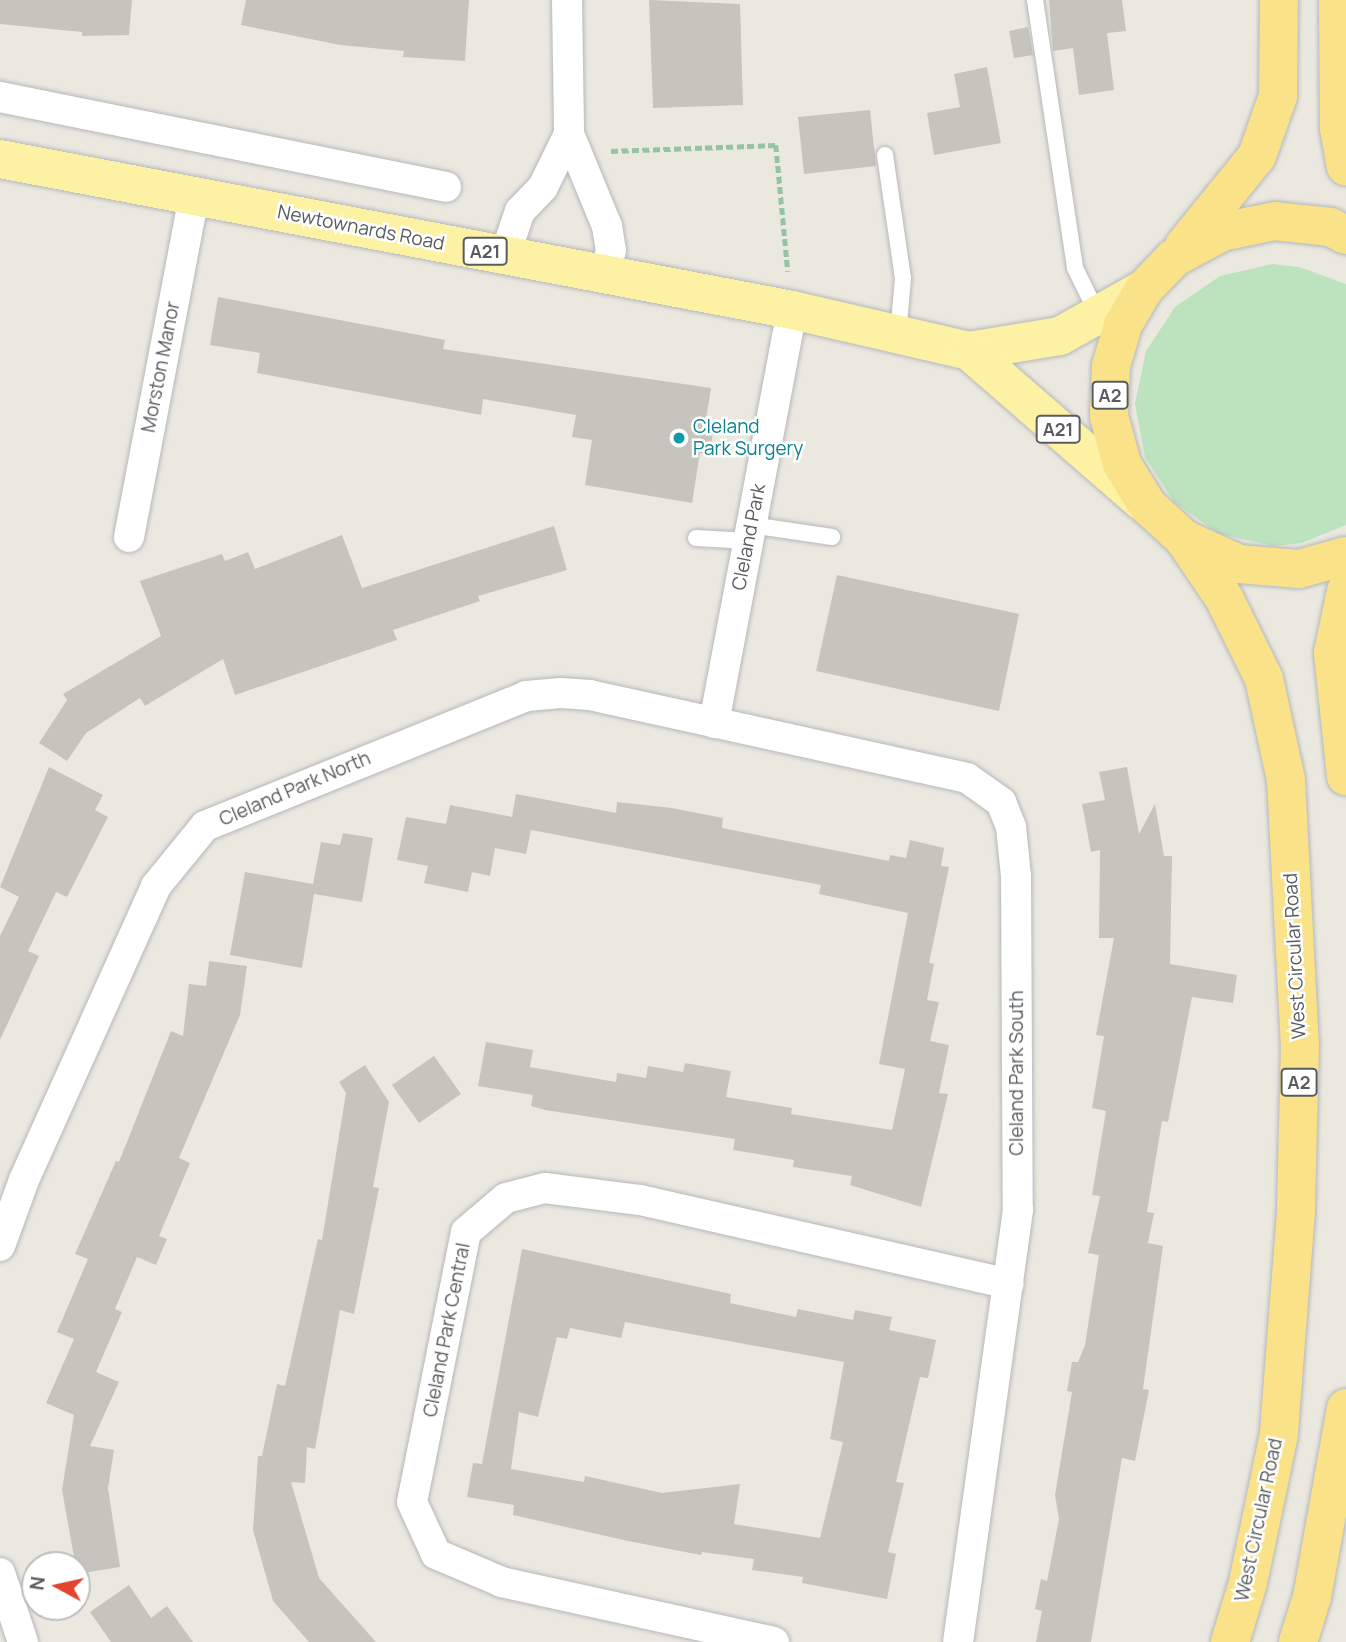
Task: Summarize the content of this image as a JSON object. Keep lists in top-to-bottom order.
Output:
{
  "streets": {
    "highway": ["A2", "West Circular Road"],
    "main road": ["Newtownards Road", "A21"],
    "street": [
      "Morston Manor",
      "Cleland Park",
      "Cleland Park North",
      "Cleland Park South",
      "Cleland Park Central"
    ]
  },
  "crossings": [
    ["Newtownards Road", "Morston Manor"],
    ["Newtownards Road", "A2"],
    ["Newtownards Road", "Cleland Park"],
    ["A2", "West Circular Road"],
    ["Cleland Park", "Cleland Park North"],
    ["Cleland Park", "Cleland Park South"],
    ["Cleland Park North", "Cleland Park South"],
    ["Cleland Park South", "Cleland Park Central"]
  ],
  "places": ["Cleland Park Surgery"],
  "north": "left"
}
